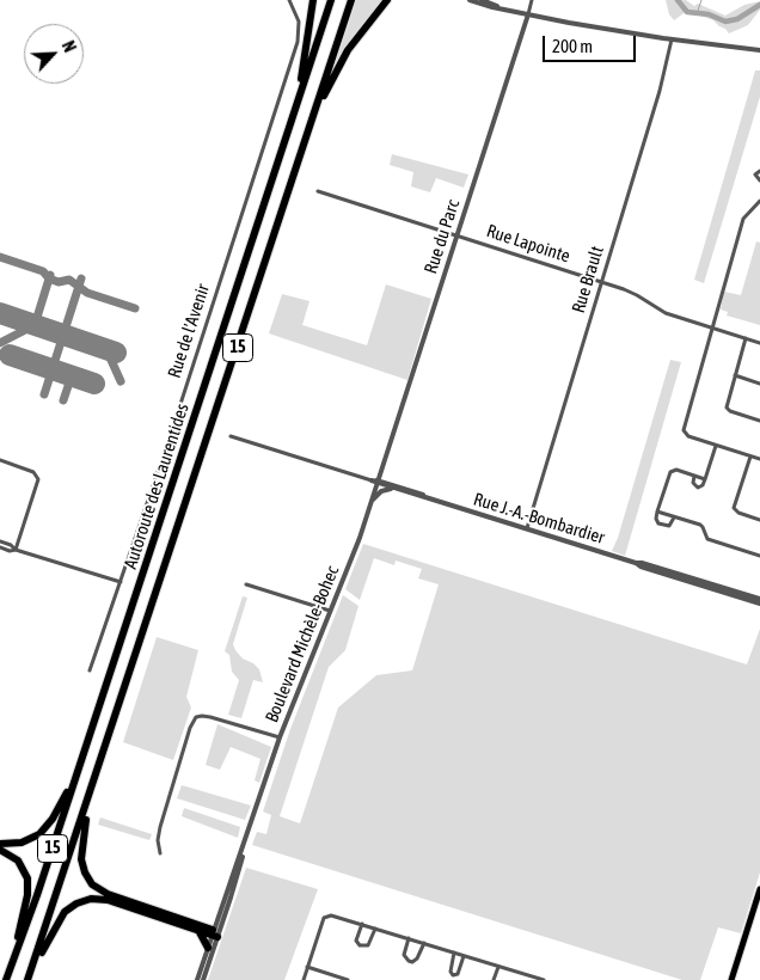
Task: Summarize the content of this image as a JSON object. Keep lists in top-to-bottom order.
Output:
{
  "streets": {
    "highway": ["15", "Autoroute des Laurentides"],
    "street": [
      "Rue du Parc",
      "Rue Lapointe",
      "Rue Brault",
      "Rue de l'Avenir",
      "Rue J.-A.-Bombardier",
      "Boulevard Michèle-Bohec"
    ]
  },
  "crossings": [
    ["Rue du Parc", "Rue Lapointe"],
    ["Rue du Parc", "Rue J.-A.-Bombardier"],
    ["Rue du Parc", "Boulevard Michèle-Bohec"],
    ["Rue Lapointe", "Rue Brault"],
    ["Rue Brault", "Rue J.-A.-Bombardier"],
    ["Rue J.-A.-Bombardier", "Boulevard Michèle-Bohec"]
  ],
  "scale_bar": "200 m",
  "north": "top right"
}
